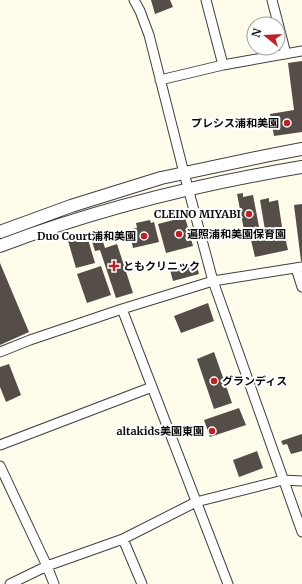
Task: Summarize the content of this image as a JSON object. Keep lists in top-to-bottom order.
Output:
{
  "places": {
    "other": [
      "プレシス浦和美園",
      "CLEINO MIYABI",
      "遍照浦和美園保育園",
      "Duo Court浦和美園",
      "グランディス",
      "altakids美園東園"
    ],
    "health": ["ともクリニック"]
  },
  "north": "left"
}
